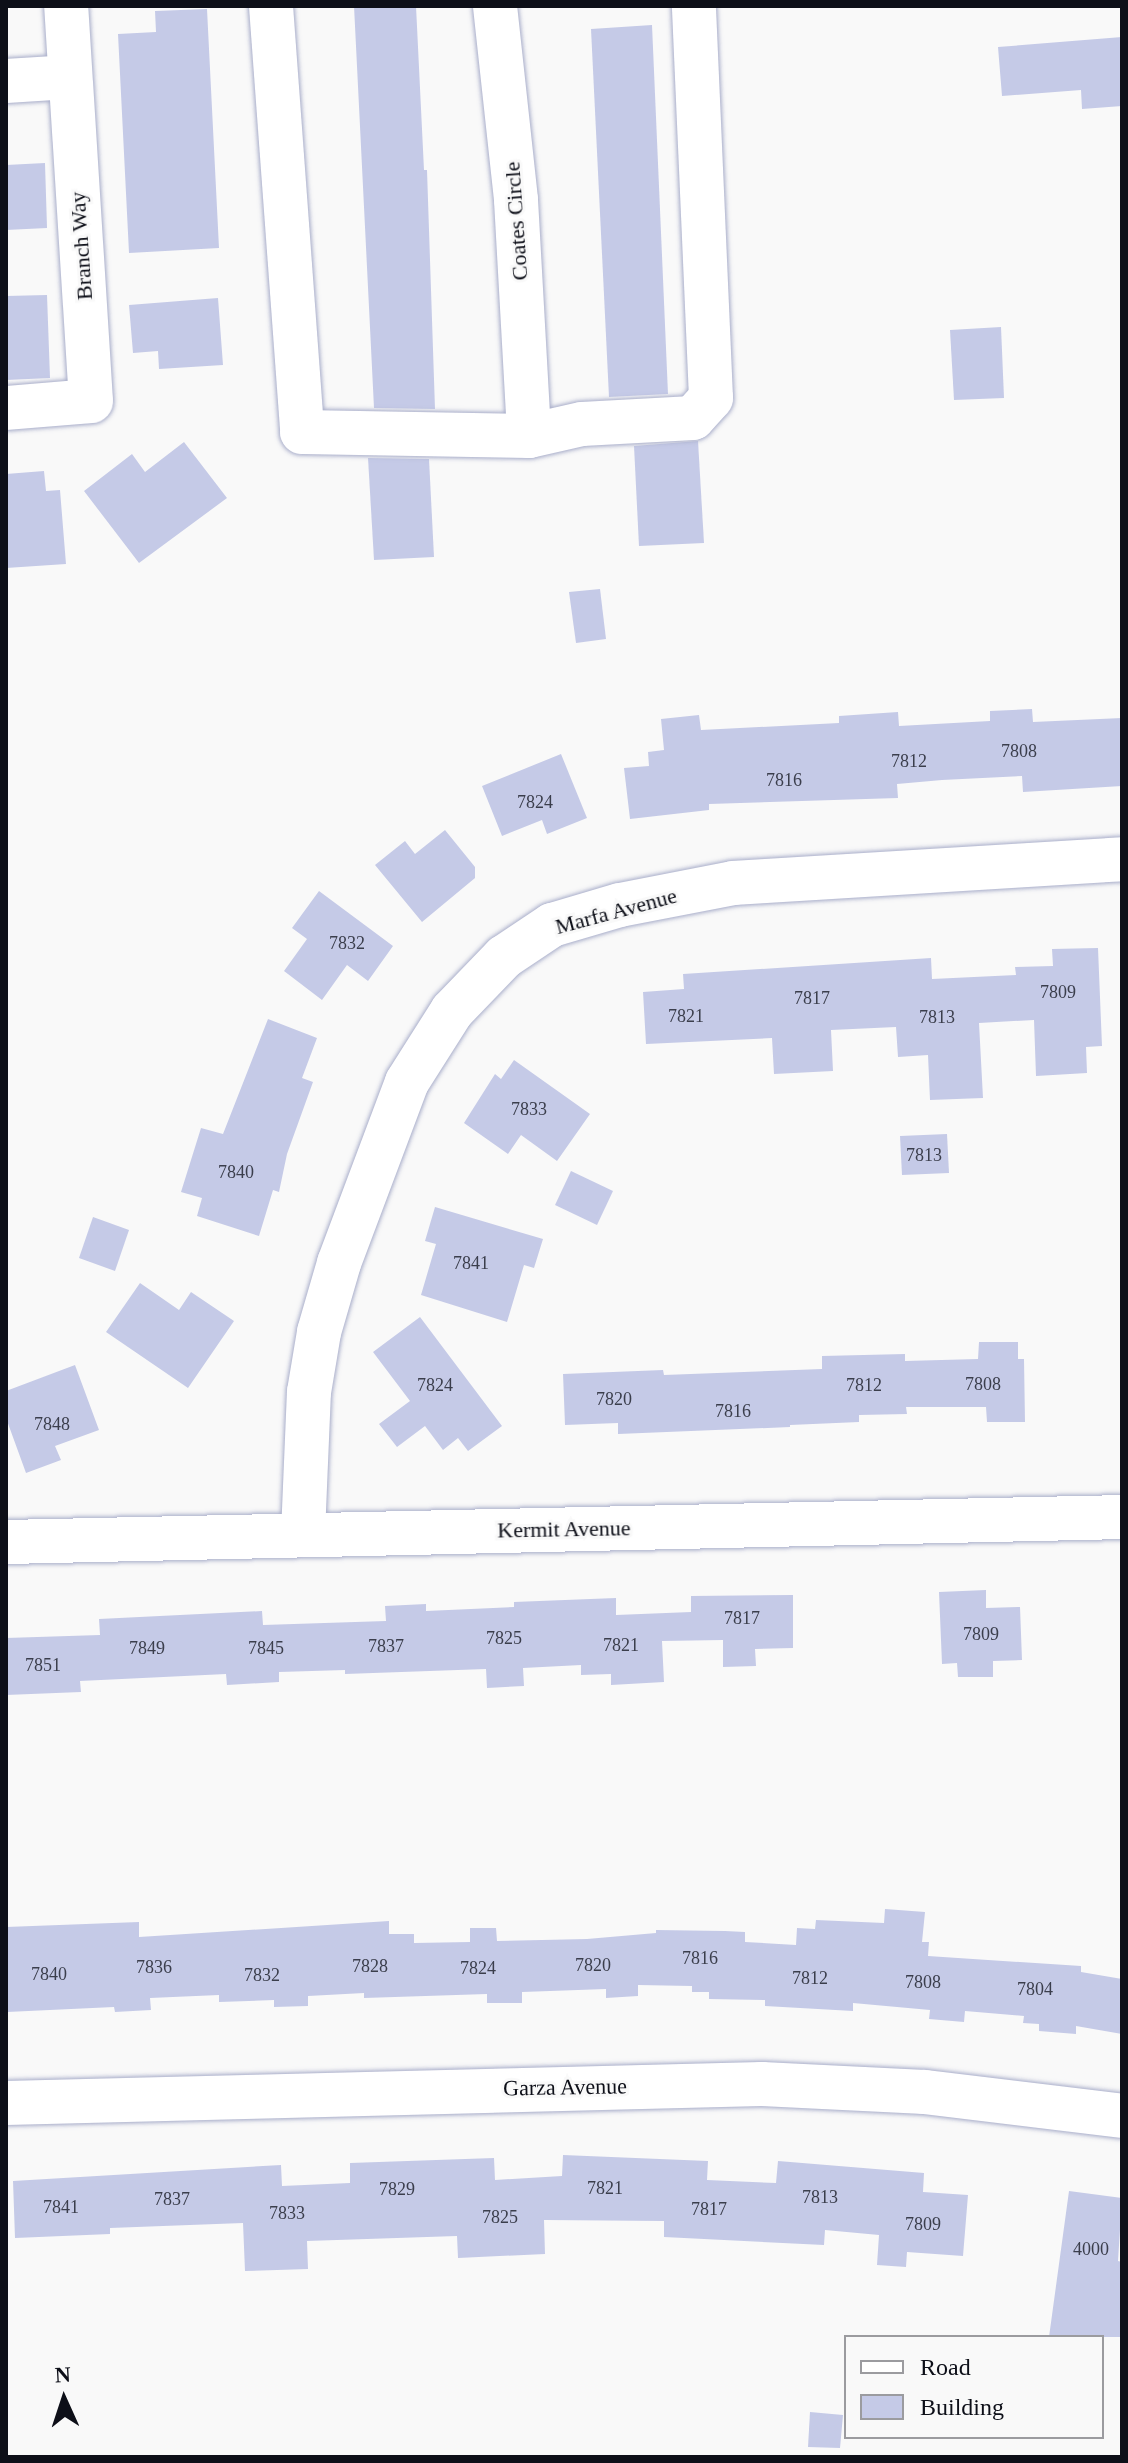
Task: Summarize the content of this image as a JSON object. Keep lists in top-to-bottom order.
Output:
{
  "streets": {
    "street": [
      "Coates Circle",
      "Branch Way",
      "Marfa Avenue",
      "Kermit Avenue",
      "Garza Avenue"
    ]
  },
  "crossings": [
    ["Marfa Avenue", "Kermit Avenue"]
  ],
  "house_numbers": [
    "7808",
    "7812",
    "7816",
    "7824",
    "7832",
    "7809",
    "7817",
    "7821",
    "7813",
    "7833",
    "7813",
    "7840",
    "7841",
    "7808",
    "7824",
    "7812",
    "7820",
    "7816",
    "7848",
    "7817",
    "7809",
    "7825",
    "7821",
    "7837",
    "7849",
    "7845",
    "7851",
    "7816",
    "7820",
    "7828",
    "7836",
    "7824",
    "7840",
    "7832",
    "7812",
    "7808",
    "7804",
    "7821",
    "7829",
    "7813",
    "7837",
    "7841",
    "7817",
    "7833",
    "7825",
    "7809",
    "4000"
  ],
  "legend": ["Road", "Building"],
  "north": "top"
}
